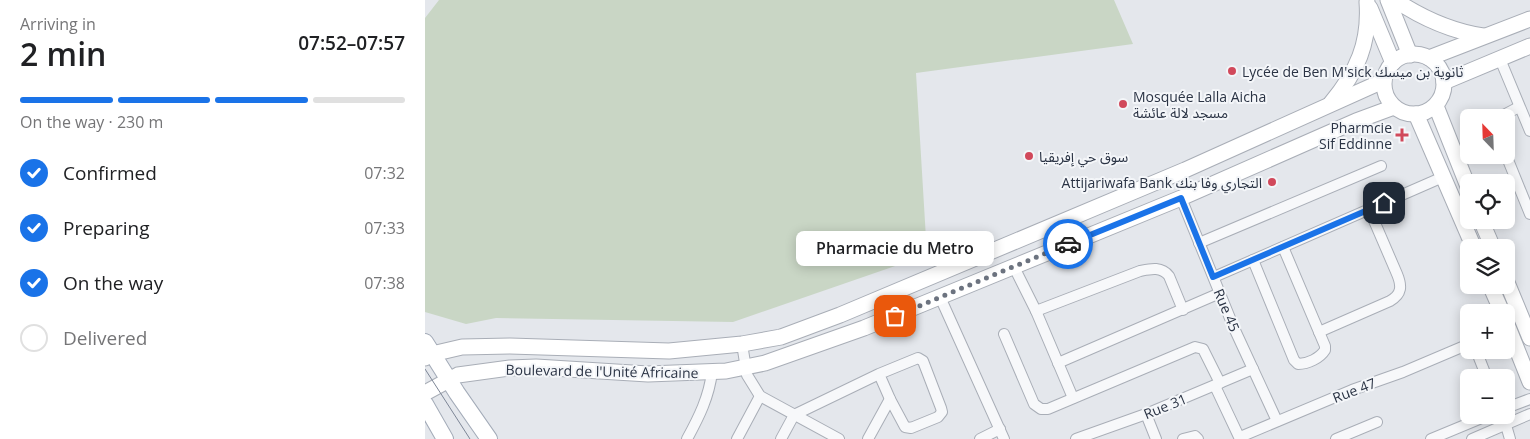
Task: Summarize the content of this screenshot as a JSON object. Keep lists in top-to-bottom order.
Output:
{
  "streets": {
    "main road": ["Boulevard de l'Unité Africaine"],
    "street": ["Rue 45", "Rue 47", "Rue 31"]
  },
  "crossings": [
    ["Rue 45", "Boulevard de l'Unité Africaine"],
    ["Rue 45", "Rue 47"],
    ["Rue 45", "Rue 31"]
  ],
  "places": {
    "other": [
      "Lycée de Ben M'sick ثانوية بن ميسك",
      "Mosquée Lalla Aicha مسجد لالة عائشة",
      "سوق حي إفريقيا",
      "Attijariwafa Bank التجاري وفا بنك",
      "Pharmacie du Metro"
    ],
    "health": ["Pharmcie Sif Eddinne"]
  },
  "north": "top left",
  "page": {
    "heading": ["2 min", "Arriving in", "07:52–07:57"],
    "bar": "On the way · 230 m",
    "map_buttons": ["+", "−"],
    "list": [
      ["Confirmed", "07:32"],
      ["Preparing", "07:33"],
      ["On the way", "07:38"],
      "Delivered"
    ],
    "bubble": "Pharmacie du Metro"
  }
}
